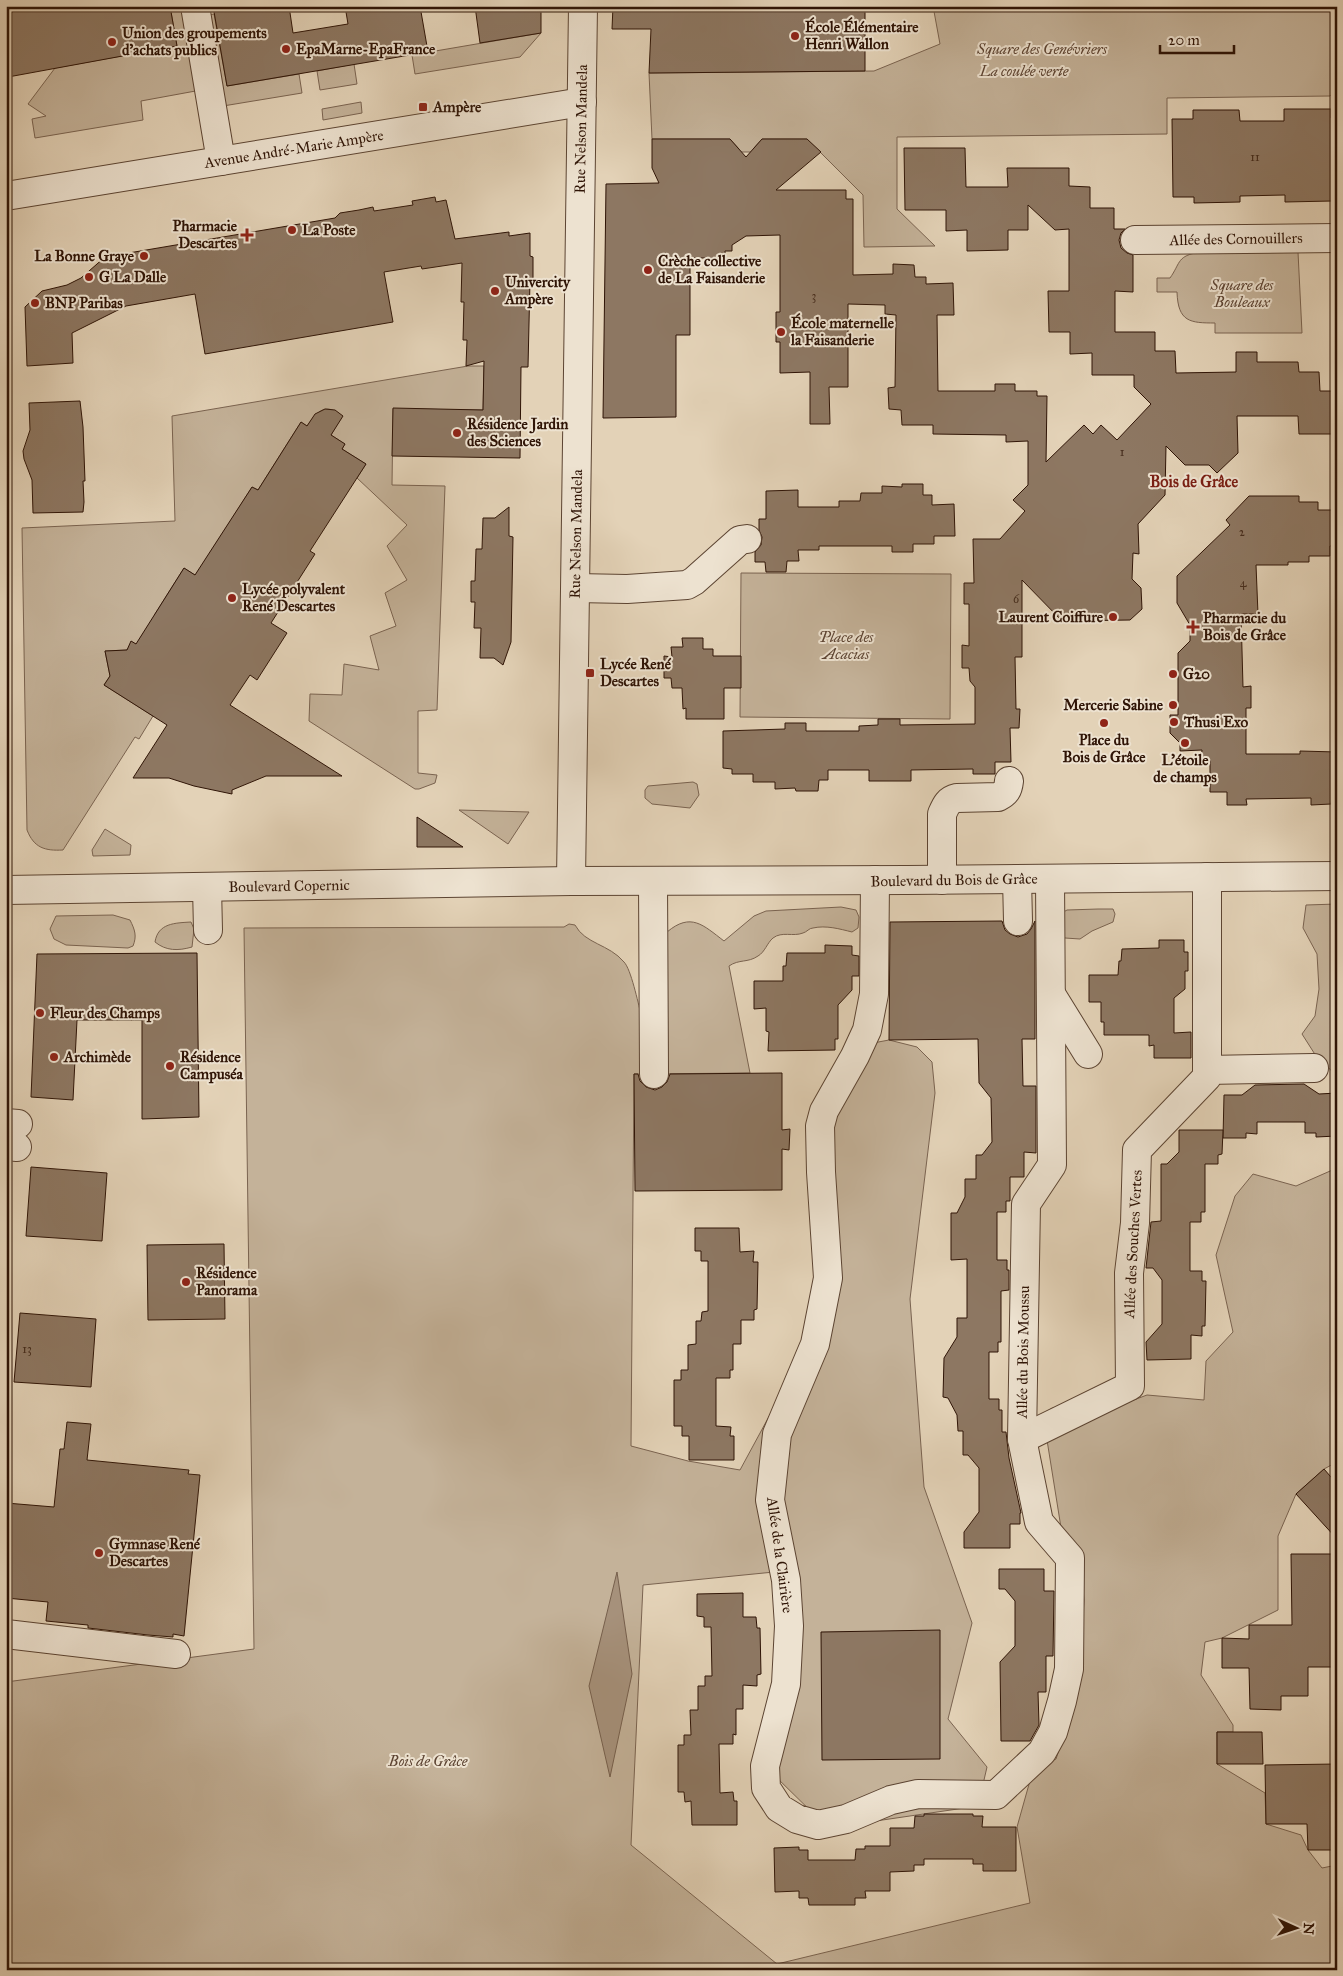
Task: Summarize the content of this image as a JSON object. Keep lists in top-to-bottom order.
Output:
{
  "streets": {
    "street": [
      "Rue Nelson Mandela",
      "Avenue André-Marie Ampère",
      "Allée des Cornouillers",
      "Boulevard du Bois de Grâce",
      "Boulevard Copernic",
      "Allée des Souches Vertes",
      "Allée du Bois Moussu",
      "Allée de la Clairière"
    ]
  },
  "crossings": [
    ["Rue Nelson Mandela", "Avenue André-Marie Ampère"],
    ["Rue Nelson Mandela", "Boulevard du Bois de Grâce"],
    ["Rue Nelson Mandela", "Boulevard Copernic"],
    ["Boulevard du Bois de Grâce", "Boulevard Copernic"],
    ["Boulevard du Bois de Grâce", "Allée du Bois Moussu"],
    ["Boulevard du Bois de Grâce", "Allée de la Clairière"],
    ["Allée des Souches Vertes", "Allée du Bois Moussu"],
    ["Allée du Bois Moussu", "Allée de la Clairière"]
  ],
  "districts": ["Bois de Grâce"],
  "parks": [
    "Square des Genévriers",
    "La coulée verte",
    "Square des Bouleaux",
    "Place des Acacias",
    "Bois de Grâce"
  ],
  "places": {
    "other": [
      "École Élémentaire Henri Wallon",
      "Union des groupements d'achats publics",
      "EpaMarne-EpaFrance",
      "La Poste",
      "La Bonne Graye",
      "Crèche collective de La Faisanderie",
      "G La Dalle",
      "Univercity Ampère",
      "BNP Paribas",
      "École maternelle la Faisanderie",
      "Résidence Jardin des Sciences",
      "Lycée polyvalent René Descartes",
      "Laurent Coiffure",
      "G20",
      "Mercerie Sabine",
      "Thusi Exo",
      "Place du Bois de Grâce",
      "L'étoile de champs",
      "Fleur des Champs",
      "Archimède",
      "Résidence Campuséa",
      "Résidence Panorama",
      "Gymnase René Descartes"
    ],
    "transit": ["Ampère", "Lycée René Descartes"],
    "health": ["Pharmacie Descartes", "Pharmacie du Bois de Grâce"]
  },
  "house_numbers": [
    "11",
    "3",
    "1",
    "2",
    "4",
    "6",
    "13"
  ],
  "scale_bar": "20 m",
  "north": "right"
}
